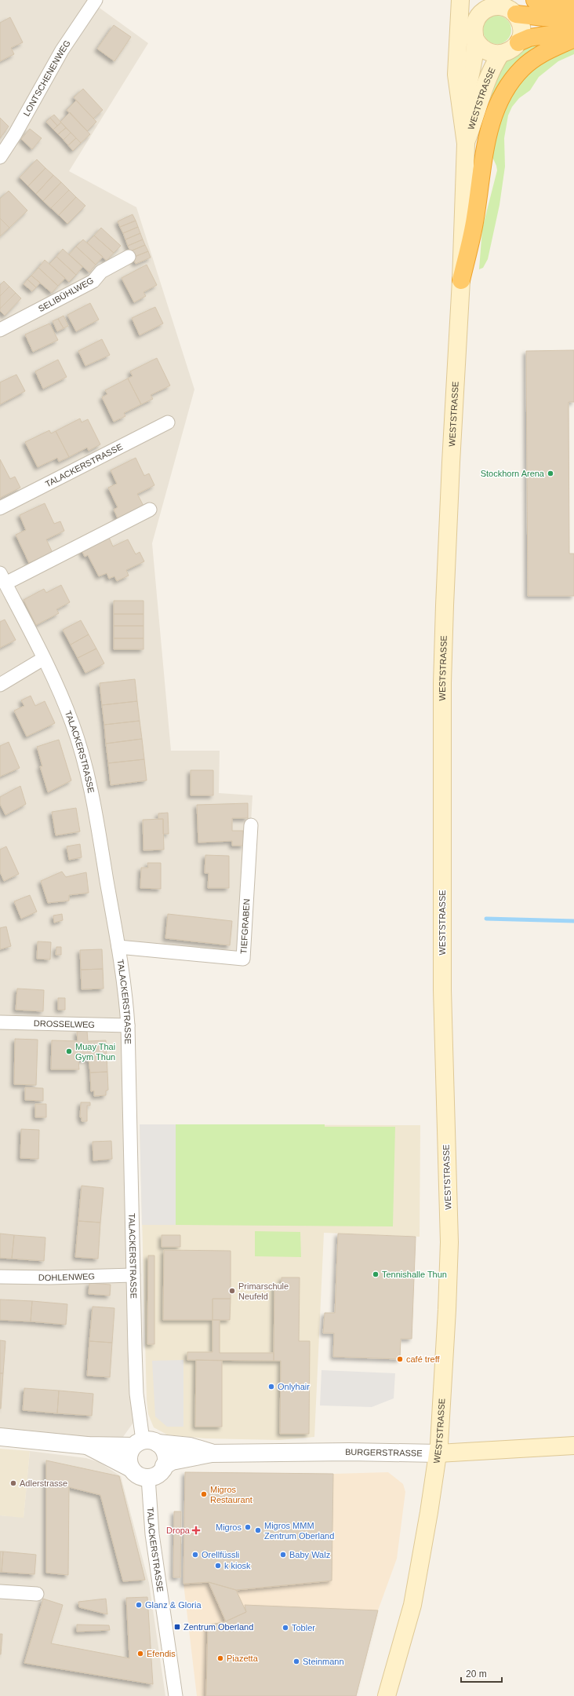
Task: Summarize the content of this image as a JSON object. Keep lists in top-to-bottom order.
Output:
{
  "streets": {
    "main road": ["WESTSTRASSE", "BURGERSTRASSE"],
    "street": [
      "LONTSCHENENWEG",
      "SELIBÜHLWEG",
      "TALACKERSTRASSE",
      "TIEFGRABEN",
      "DROSSELWEG",
      "DOHLENWEG"
    ]
  },
  "crossings": [
    ["WESTSTRASSE", "BURGERSTRASSE"],
    ["TALACKERSTRASSE", "TIEFGRABEN"],
    ["TALACKERSTRASSE", "DROSSELWEG"],
    ["TALACKERSTRASSE", "DOHLENWEG"],
    ["TALACKERSTRASSE", "BURGERSTRASSE"]
  ],
  "places": {
    "other": [
      "Stockhorn Arena",
      "Muay Thai Gym Thun",
      "Tennishalle Thun",
      "Primarschule Neufeld",
      "café treff",
      "Onlyhair",
      "Adlerstrasse",
      "Migros Restaurant",
      "Migros",
      "Migros MMM Zentrum Oberland",
      "Orellfüssli",
      "Baby Walz",
      "k kiosk",
      "Glanz & Gloria",
      "Tobler",
      "Efendis",
      "Piazetta",
      "Steinmann"
    ],
    "health": ["Dropa"],
    "transit": ["Zentrum Oberland"]
  },
  "scale_bar": "20 m"
}
